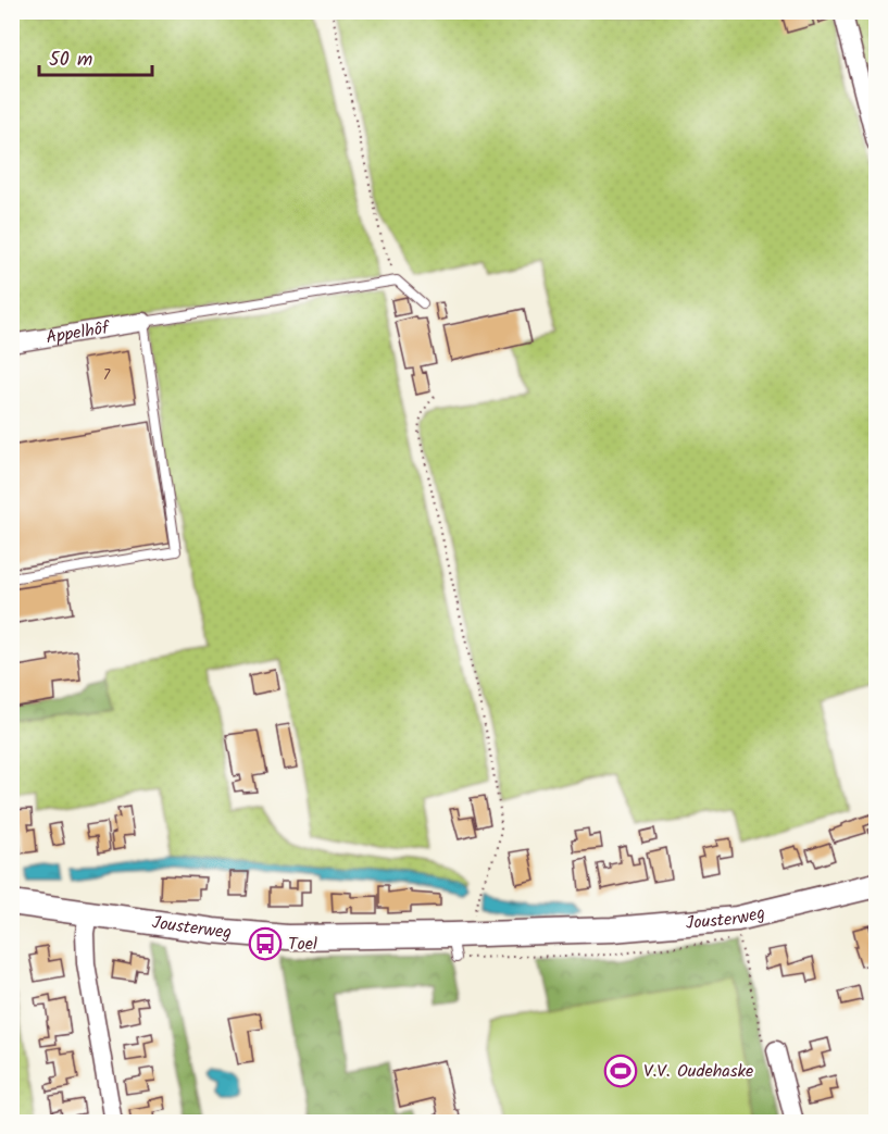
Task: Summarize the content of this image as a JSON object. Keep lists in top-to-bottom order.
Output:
{
  "streets": {
    "street": ["Appelhôf", "Jousterweg"]
  },
  "places": {
    "bus stop": ["Toel"],
    "sports": ["V.V. Oudehaske"]
  },
  "house_numbers": ["7"],
  "scale_bar": "50 m"
}
